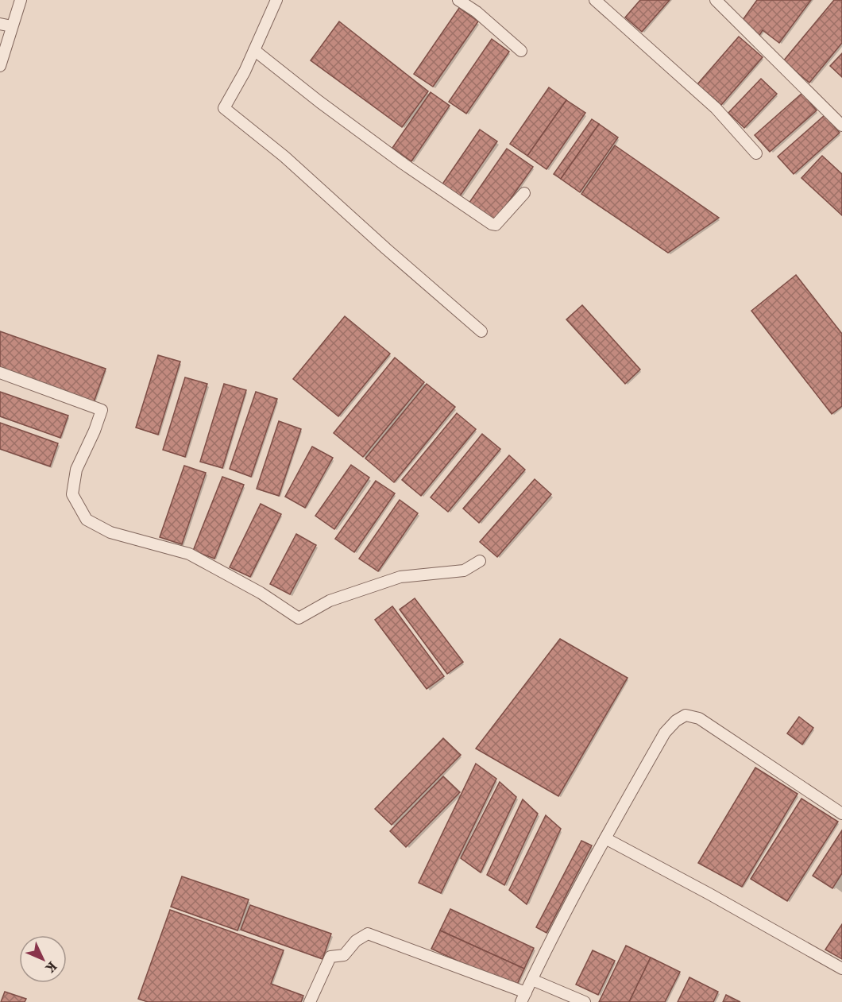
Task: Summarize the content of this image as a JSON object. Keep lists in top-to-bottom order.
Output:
{
  "north": "bottom right"
}
